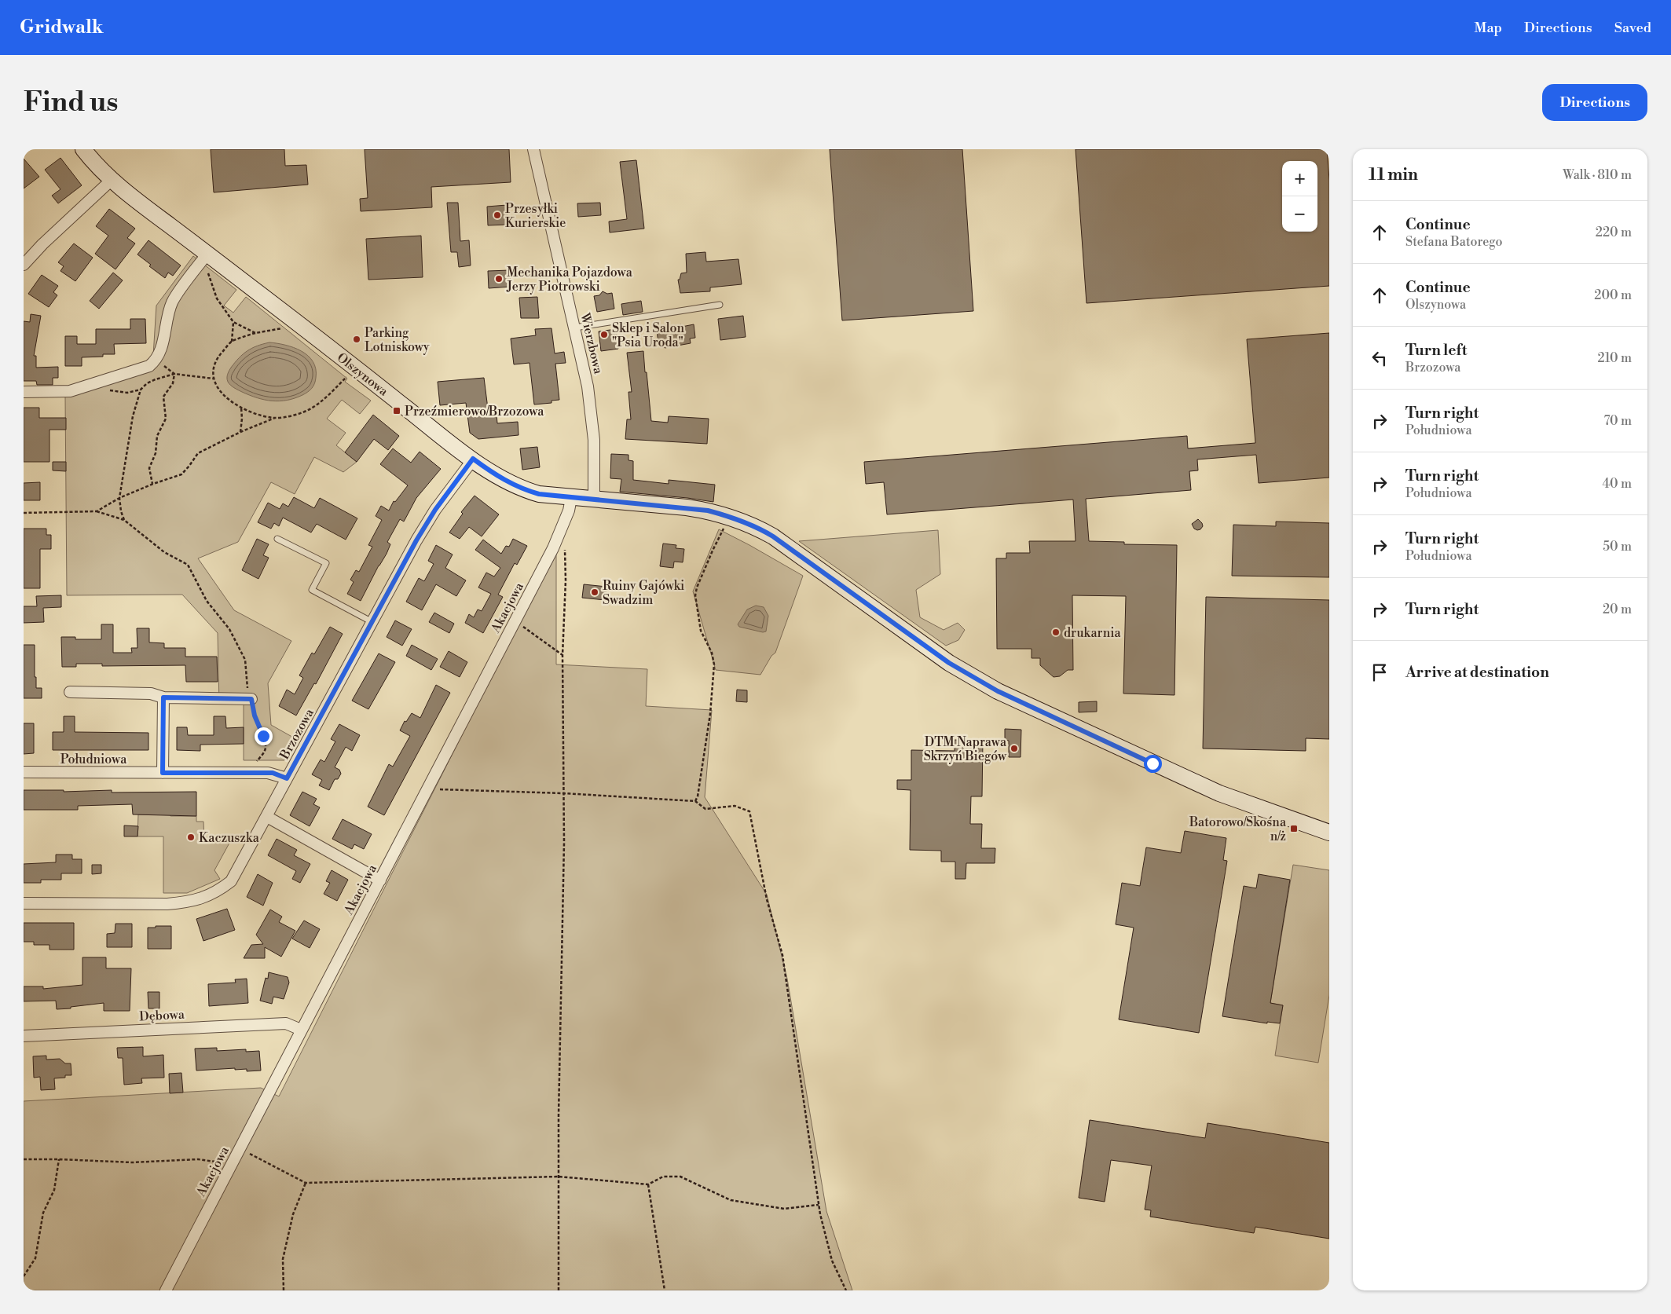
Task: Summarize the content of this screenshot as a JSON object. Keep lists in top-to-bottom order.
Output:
{
  "streets": {
    "street": [
      "Wierzbowa",
      "Olszynowa",
      "Akacjowa",
      "Brzozowa",
      "Południowa",
      "Dębowa"
    ]
  },
  "crossings": [
    ["Wierzbowa", "Olszynowa"],
    ["Olszynowa", "Akacjowa"],
    ["Olszynowa", "Brzozowa"],
    ["Akacjowa", "Dębowa"],
    ["Brzozowa", "Południowa"]
  ],
  "places": {
    "other": [
      "Przesyłki Kurierskie",
      "Mechanika Pojazdowa Jerzy Piotrowski",
      "Sklep i Salon \"Psia Uroda\"",
      "Parking Lotniskowy",
      "Ruiny Gajówki Swadzim",
      "drukarnia",
      "DTM Naprawa Skrzyń Biegów",
      "Kaczuszka"
    ],
    "transit": ["Przeźmierowo/Brzozowa", "Batorowo/Skośna n/ż"]
  },
  "page": {
    "header": "Gridwalk",
    "nav": ["Map", "Directions", "Saved"],
    "buttons": "Directions",
    "title": "Find us",
    "heading": ["11 min", "Walk · 810 m"],
    "map_buttons": ["+", "−"],
    "list": [
      ["Continue", "Stefana Batorego", "220 m"],
      ["Continue", "Olszynowa", "200 m"],
      ["Turn left", "Brzozowa", "210 m"],
      ["Turn right", "Południowa", "70 m"],
      ["Turn right", "Południowa", "40 m"],
      ["Turn right", "Południowa", "50 m"],
      ["Turn right", "20 m"],
      "Arrive at destination"
    ]
  }
}
